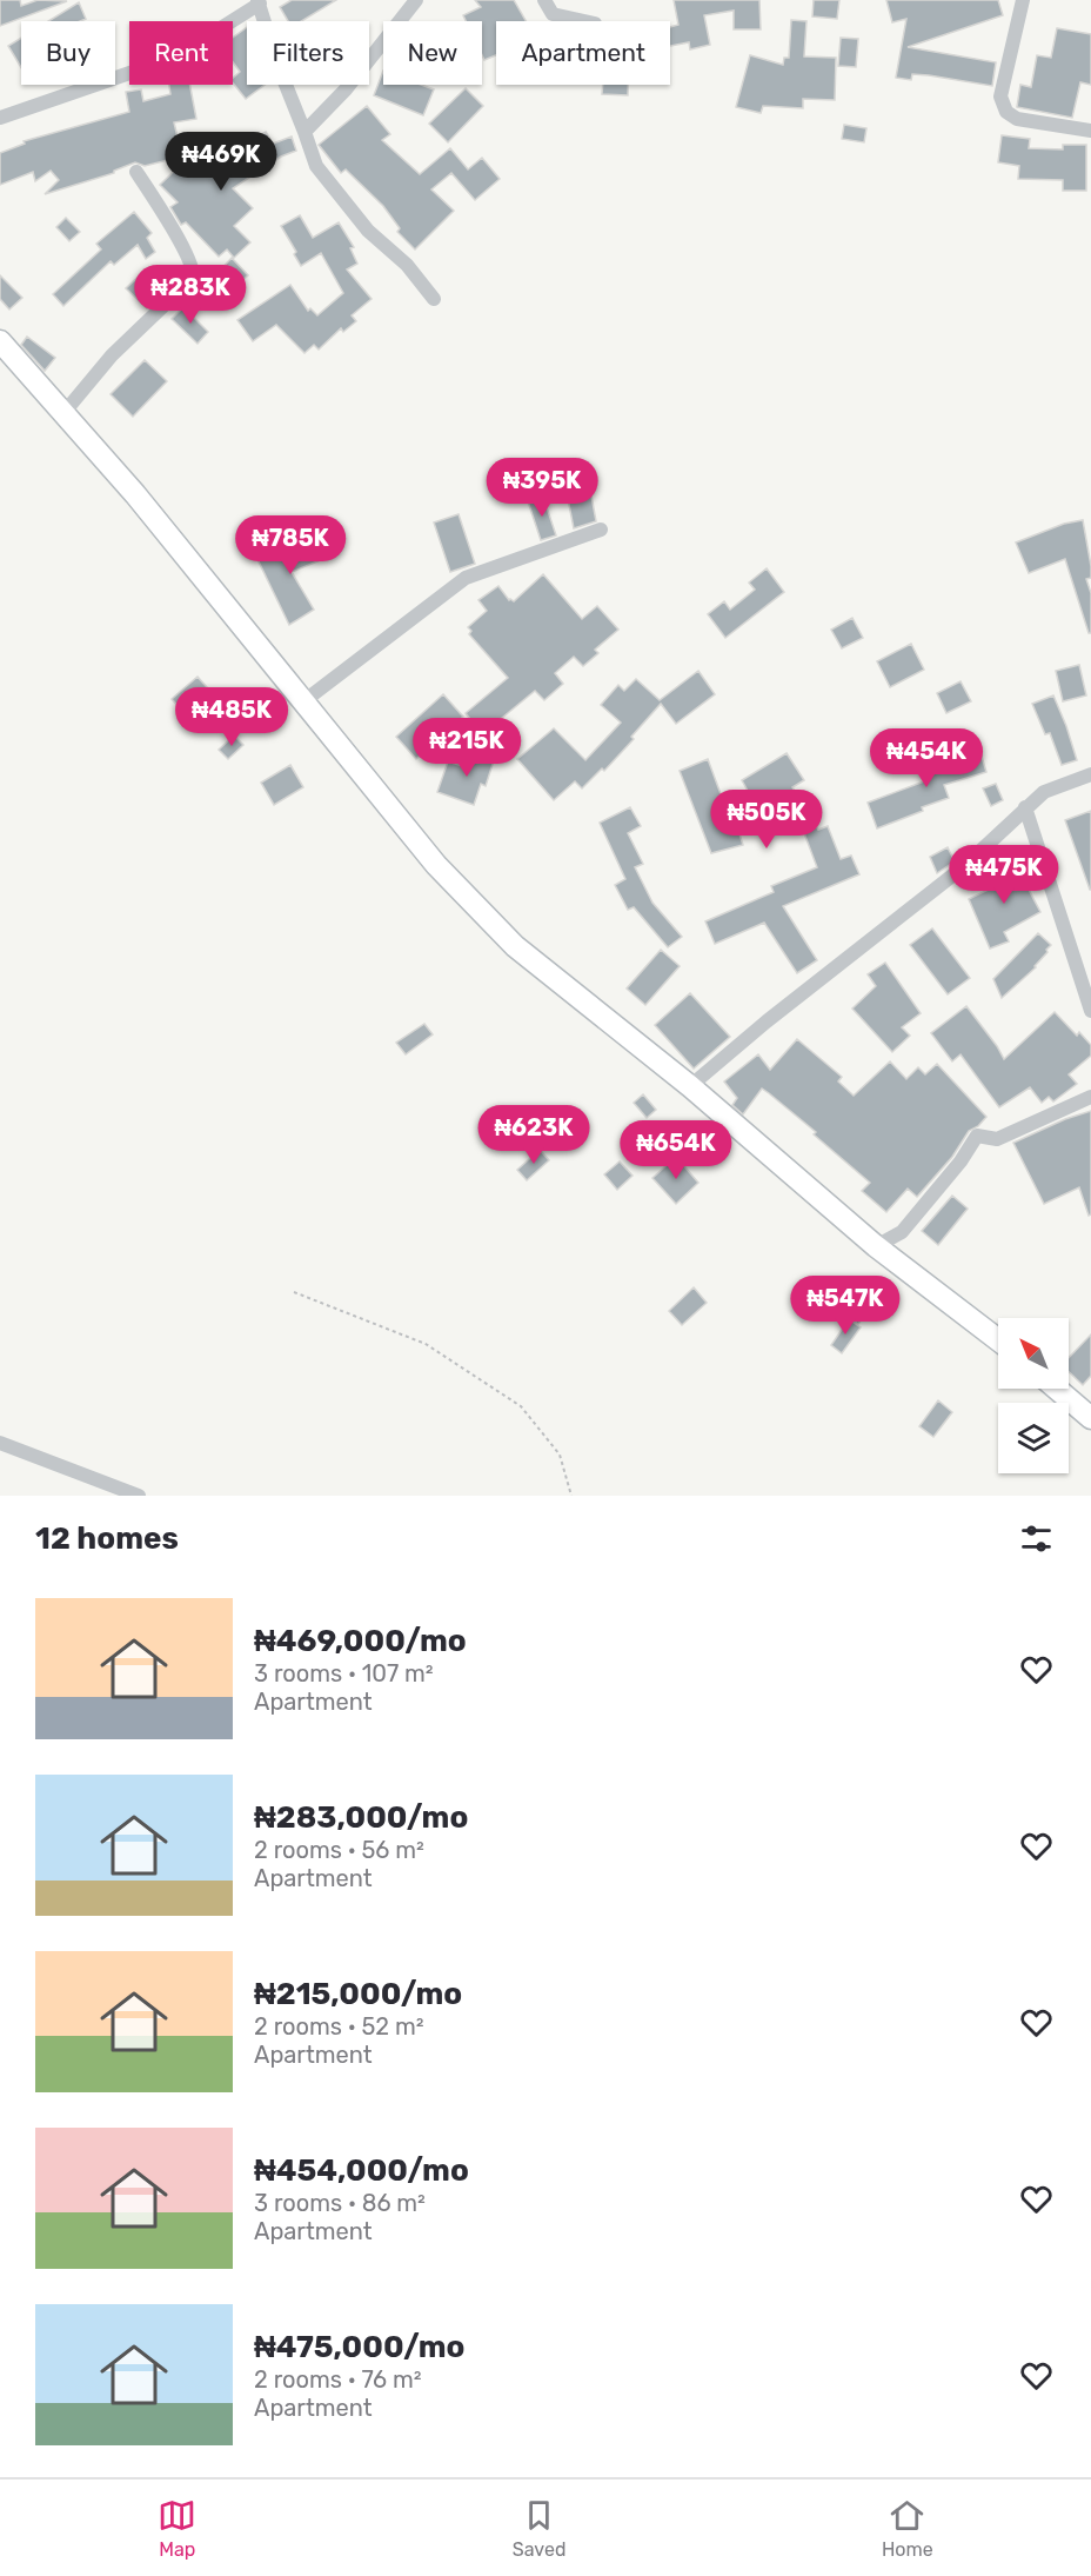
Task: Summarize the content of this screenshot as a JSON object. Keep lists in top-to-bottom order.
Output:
{
  "north": "top left",
  "page": {
    "chip": [
      "Buy",
      "Rent",
      "Filters",
      "New",
      "Apartment"
    ],
    "price": [
      "₦469K",
      "₦283K",
      "₦395K",
      "₦785K",
      "₦485K",
      "₦215K",
      "₦454K",
      "₦505K",
      "₦475K",
      "₦623K",
      "₦654K",
      "₦547K"
    ],
    "heading": "12 homes",
    "list": [
      {
        "name": "₦469,000/mo",
        "note": "3 rooms · 107 m² · Apartment"
      },
      {
        "name": "₦283,000/mo",
        "note": "2 rooms · 56 m² · Apartment"
      },
      {
        "name": "₦215,000/mo",
        "note": "2 rooms · 52 m² · Apartment"
      },
      {
        "name": "₦454,000/mo",
        "note": "3 rooms · 86 m² · Apartment"
      },
      {
        "name": "₦475,000/mo",
        "note": "2 rooms · 76 m² · Apartment"
      }
    ],
    "tabs": ["Map", "Saved", "Home"]
  }
}
